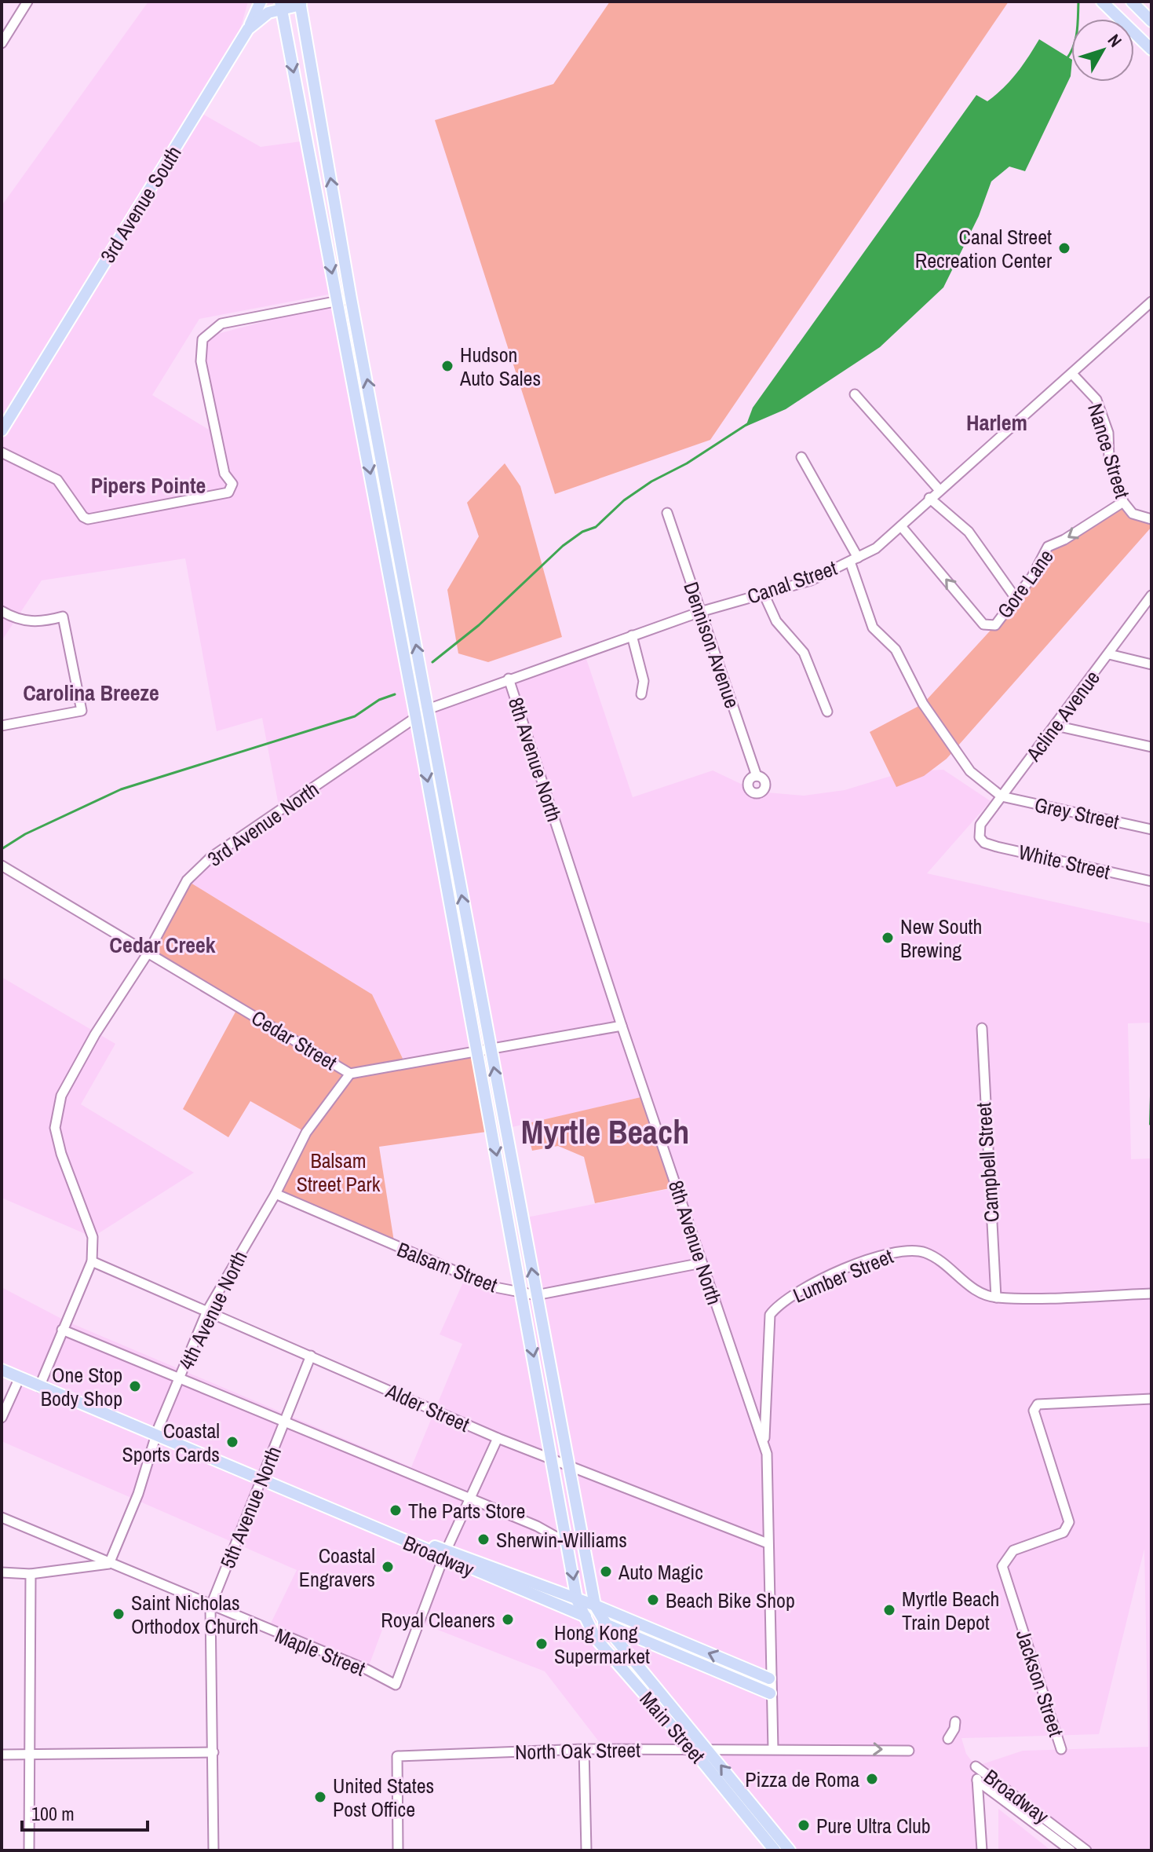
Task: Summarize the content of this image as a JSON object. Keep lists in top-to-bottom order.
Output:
{
  "streets": {
    "main road": ["3rd Avenue South", "Broadway", "Main Street"],
    "street": [
      "Nance Street",
      "Canal Street",
      "Gore Lane",
      "Dennison Avenue",
      "Acline Avenue",
      "8th Avenue North",
      "Grey Street",
      "3rd Avenue North",
      "White Street",
      "Cedar Street",
      "Campbell Street",
      "Balsam Street",
      "Lumber Street",
      "4th Avenue North",
      "Alder Street",
      "5th Avenue North",
      "Maple Street",
      "Jackson Street",
      "North Oak Street"
    ]
  },
  "crossings": [
    ["3rd Avenue South", "Main Street"],
    ["Nance Street", "Canal Street"],
    ["Nance Street", "Gore Lane"],
    ["Canal Street", "Gore Lane"],
    ["Canal Street", "Dennison Avenue"],
    ["Canal Street", "8th Avenue North"],
    ["Canal Street", "3rd Avenue North"],
    ["Canal Street", "Main Street"],
    ["Acline Avenue", "Grey Street"],
    ["Acline Avenue", "White Street"],
    ["8th Avenue North", "Cedar Street"],
    ["8th Avenue North", "Balsam Street"],
    ["8th Avenue North", "Lumber Street"],
    ["8th Avenue North", "Alder Street"],
    ["8th Avenue North", "Broadway"],
    ["8th Avenue North", "North Oak Street"],
    ["3rd Avenue North", "Cedar Street"],
    ["3rd Avenue North", "Alder Street"],
    ["3rd Avenue North", "Broadway"],
    ["3rd Avenue North", "Main Street"],
    ["Cedar Street", "4th Avenue North"],
    ["Cedar Street", "Main Street"],
    ["Campbell Street", "Lumber Street"],
    ["Balsam Street", "4th Avenue North"],
    ["Balsam Street", "Main Street"],
    ["4th Avenue North", "Alder Street"],
    ["4th Avenue North", "Broadway"],
    ["4th Avenue North", "Maple Street"],
    ["Alder Street", "5th Avenue North"],
    ["Alder Street", "Main Street"],
    ["5th Avenue North", "Broadway"],
    ["5th Avenue North", "Maple Street"],
    ["Broadway", "Maple Street"],
    ["Broadway", "Main Street"],
    ["Main Street", "North Oak Street"]
  ],
  "districts": [
    "Harlem",
    "Pipers Pointe",
    "Carolina Breeze",
    "Cedar Creek",
    "Myrtle Beach"
  ],
  "parks": ["Balsam Street Park"],
  "places": [
    "Canal Street Recreation Center",
    "Hudson Auto Sales",
    "New South Brewing",
    "One Stop Body Shop",
    "Coastal Sports Cards",
    "The Parts Store",
    "Sherwin-Williams",
    "Coastal Engravers",
    "Auto Magic",
    "Beach Bike Shop",
    "Myrtle Beach Train Depot",
    "Saint Nicholas Orthodox Church",
    "Royal Cleaners",
    "Hong Kong Supermarket",
    "Pizza de Roma",
    "United States Post Office",
    "Pure Ultra Club"
  ],
  "scale_bar": "100 m",
  "north": "top right"
}
